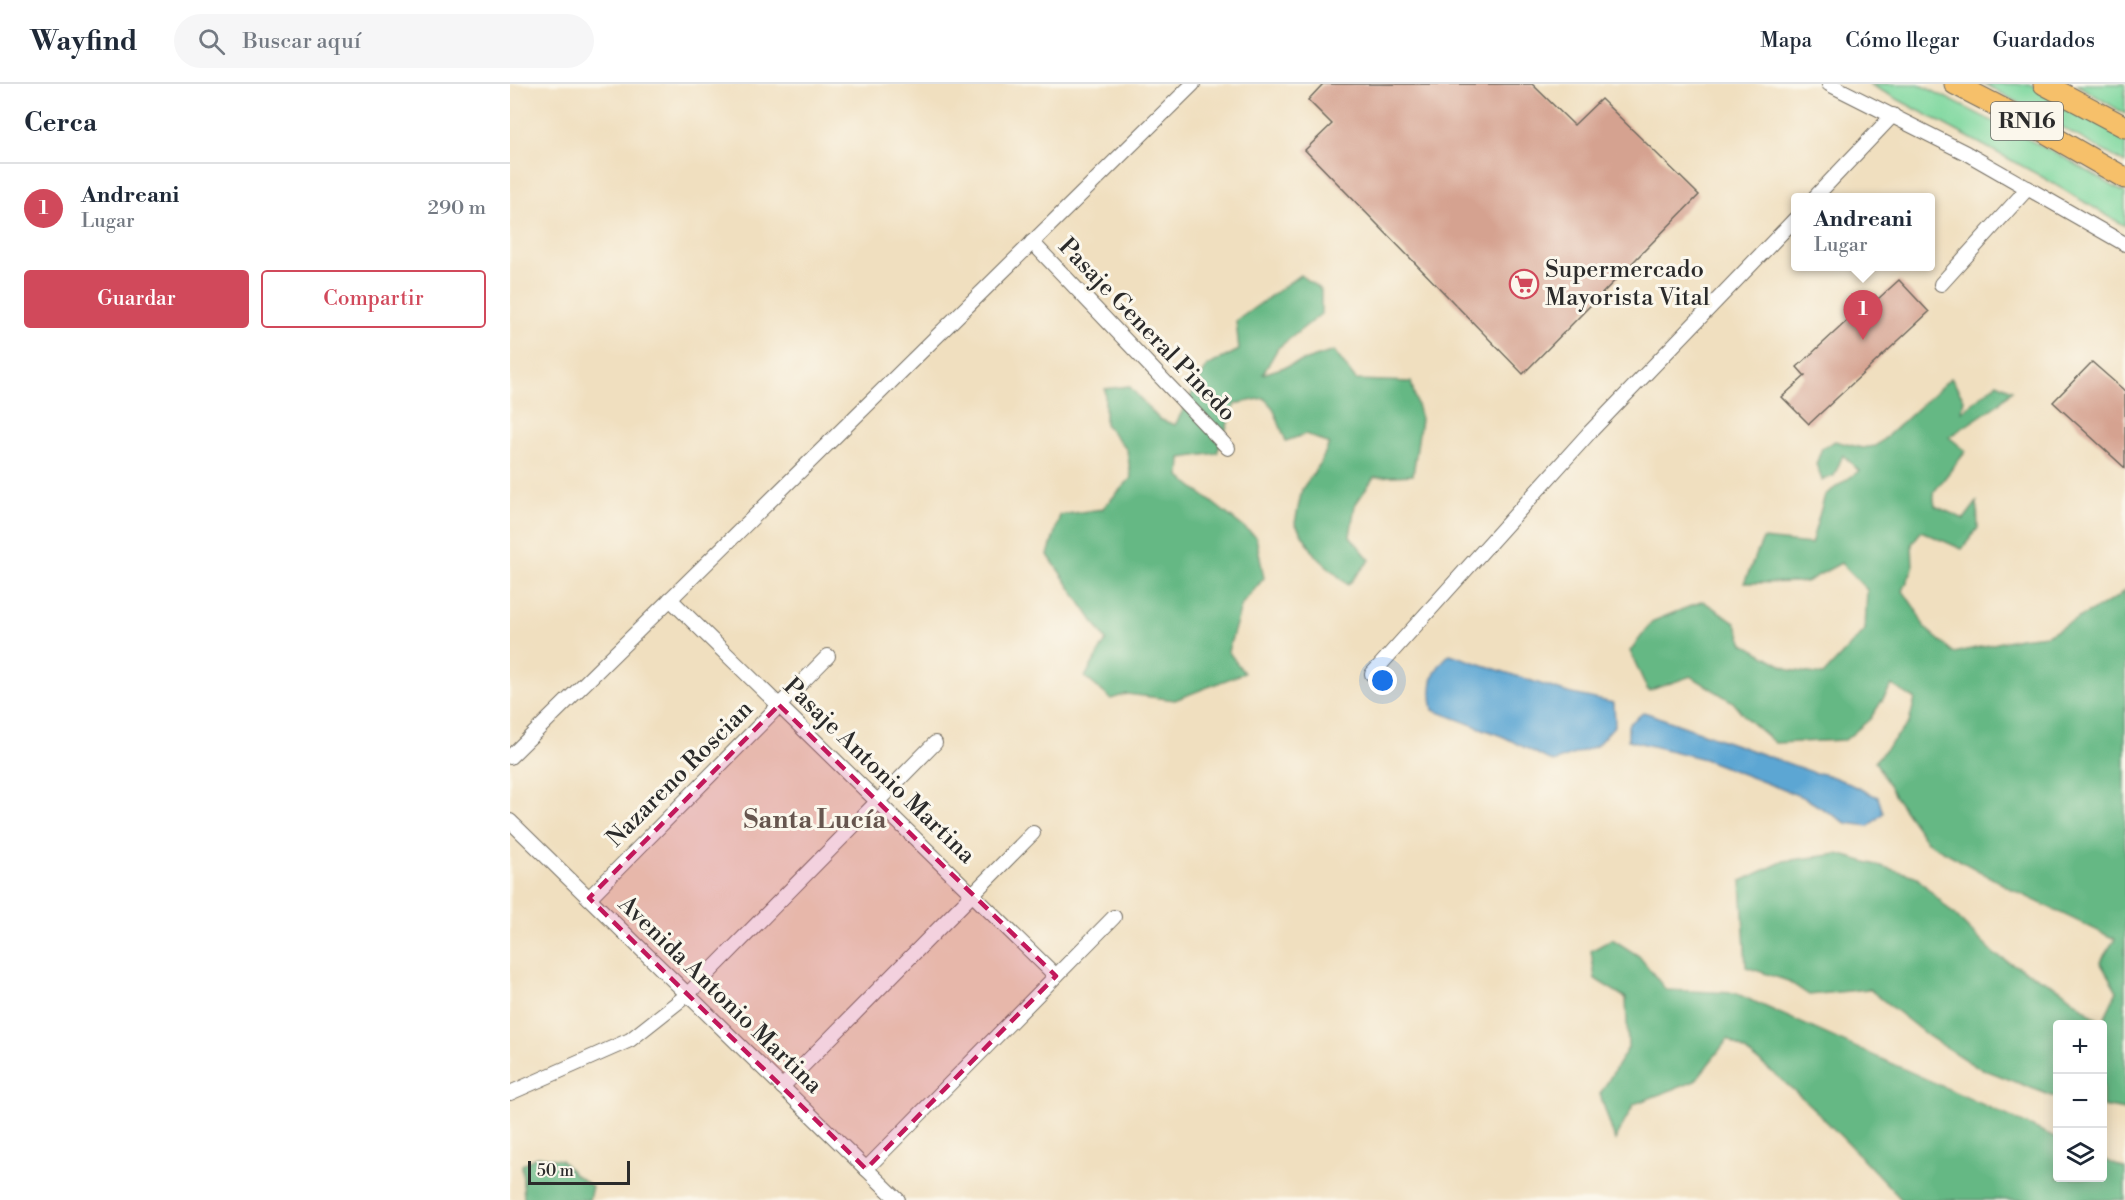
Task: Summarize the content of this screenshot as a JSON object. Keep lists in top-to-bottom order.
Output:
{
  "streets": {
    "highway": ["RN16"],
    "street": [
      "Pasaje General Pinedo",
      "Pasaje Antonio Martina",
      "Nazareno Roscian",
      "Avenida Antonio Martina"
    ]
  },
  "crossings": [
    ["Pasaje Antonio Martina", "Nazareno Roscian"],
    ["Nazareno Roscian", "Avenida Antonio Martina"]
  ],
  "districts": ["Santa Lucía"],
  "places": {
    "supermarket": ["Supermercado Mayorista Vital"]
  },
  "scale_bar": "50 m",
  "page": {
    "header": "Wayfind",
    "search": "Buscar aquí",
    "nav": ["Mapa", "Cómo llegar", "Guardados"],
    "heading": "Cerca",
    "list": [
      {
        "mark": "1",
        "name": "Andreani",
        "note": "Lugar",
        "value": "290 m"
      }
    ],
    "popup": ["Andreani", "Lugar"],
    "buttons": ["Guardar", "Compartir"],
    "pins": "1",
    "map_buttons": ["+", "−"],
    "scale": "50 m"
  }
}
